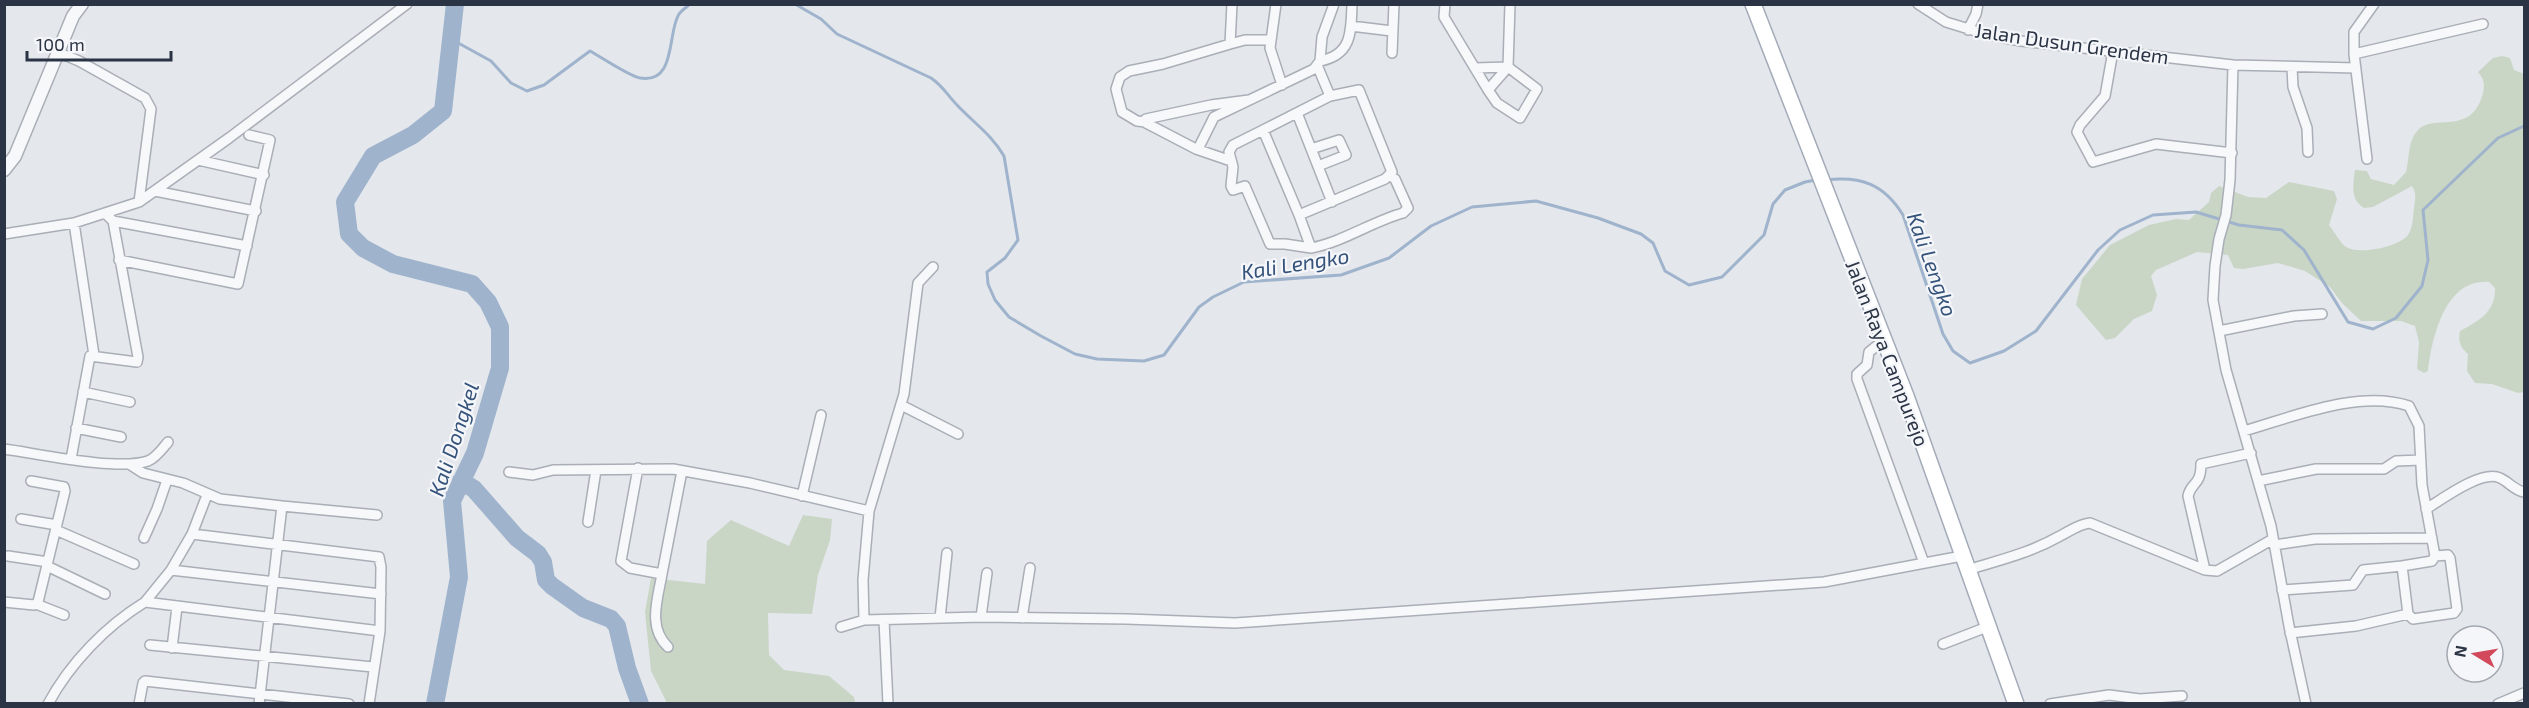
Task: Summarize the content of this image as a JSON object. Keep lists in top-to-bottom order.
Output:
{
  "streets": {
    "main road": ["Jalan Raya Campurejo"],
    "street": ["Jalan Dusun Grendem"]
  },
  "water": ["Kali Lengko", "Kali Dongkel"],
  "scale_bar": "100 m",
  "north": "left"
}
